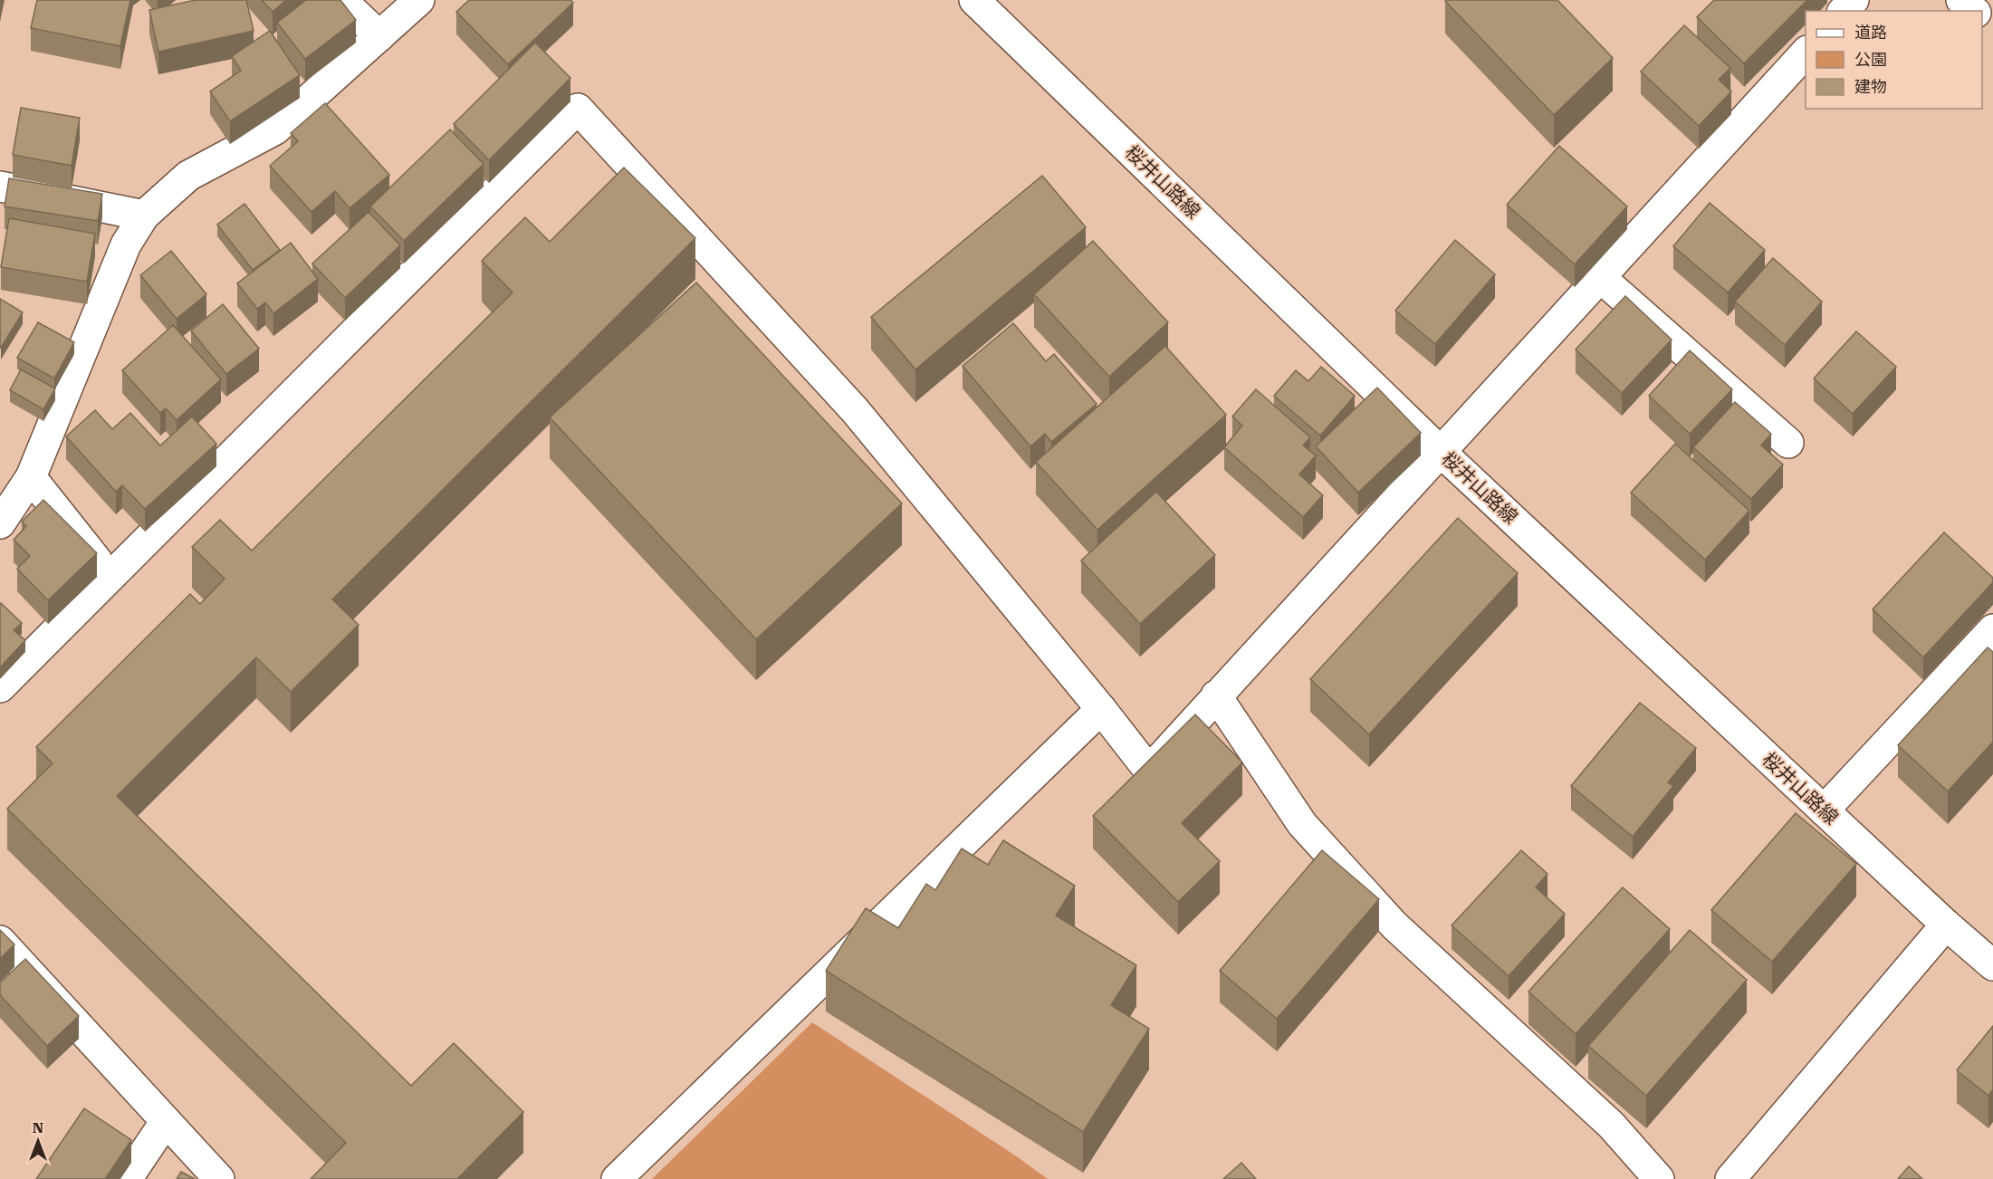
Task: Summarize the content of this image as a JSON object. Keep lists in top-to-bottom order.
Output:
{
  "streets": {
    "street": ["桜井山路線"]
  },
  "legend": ["道路", "公園", "建物"],
  "north": "top"
}
